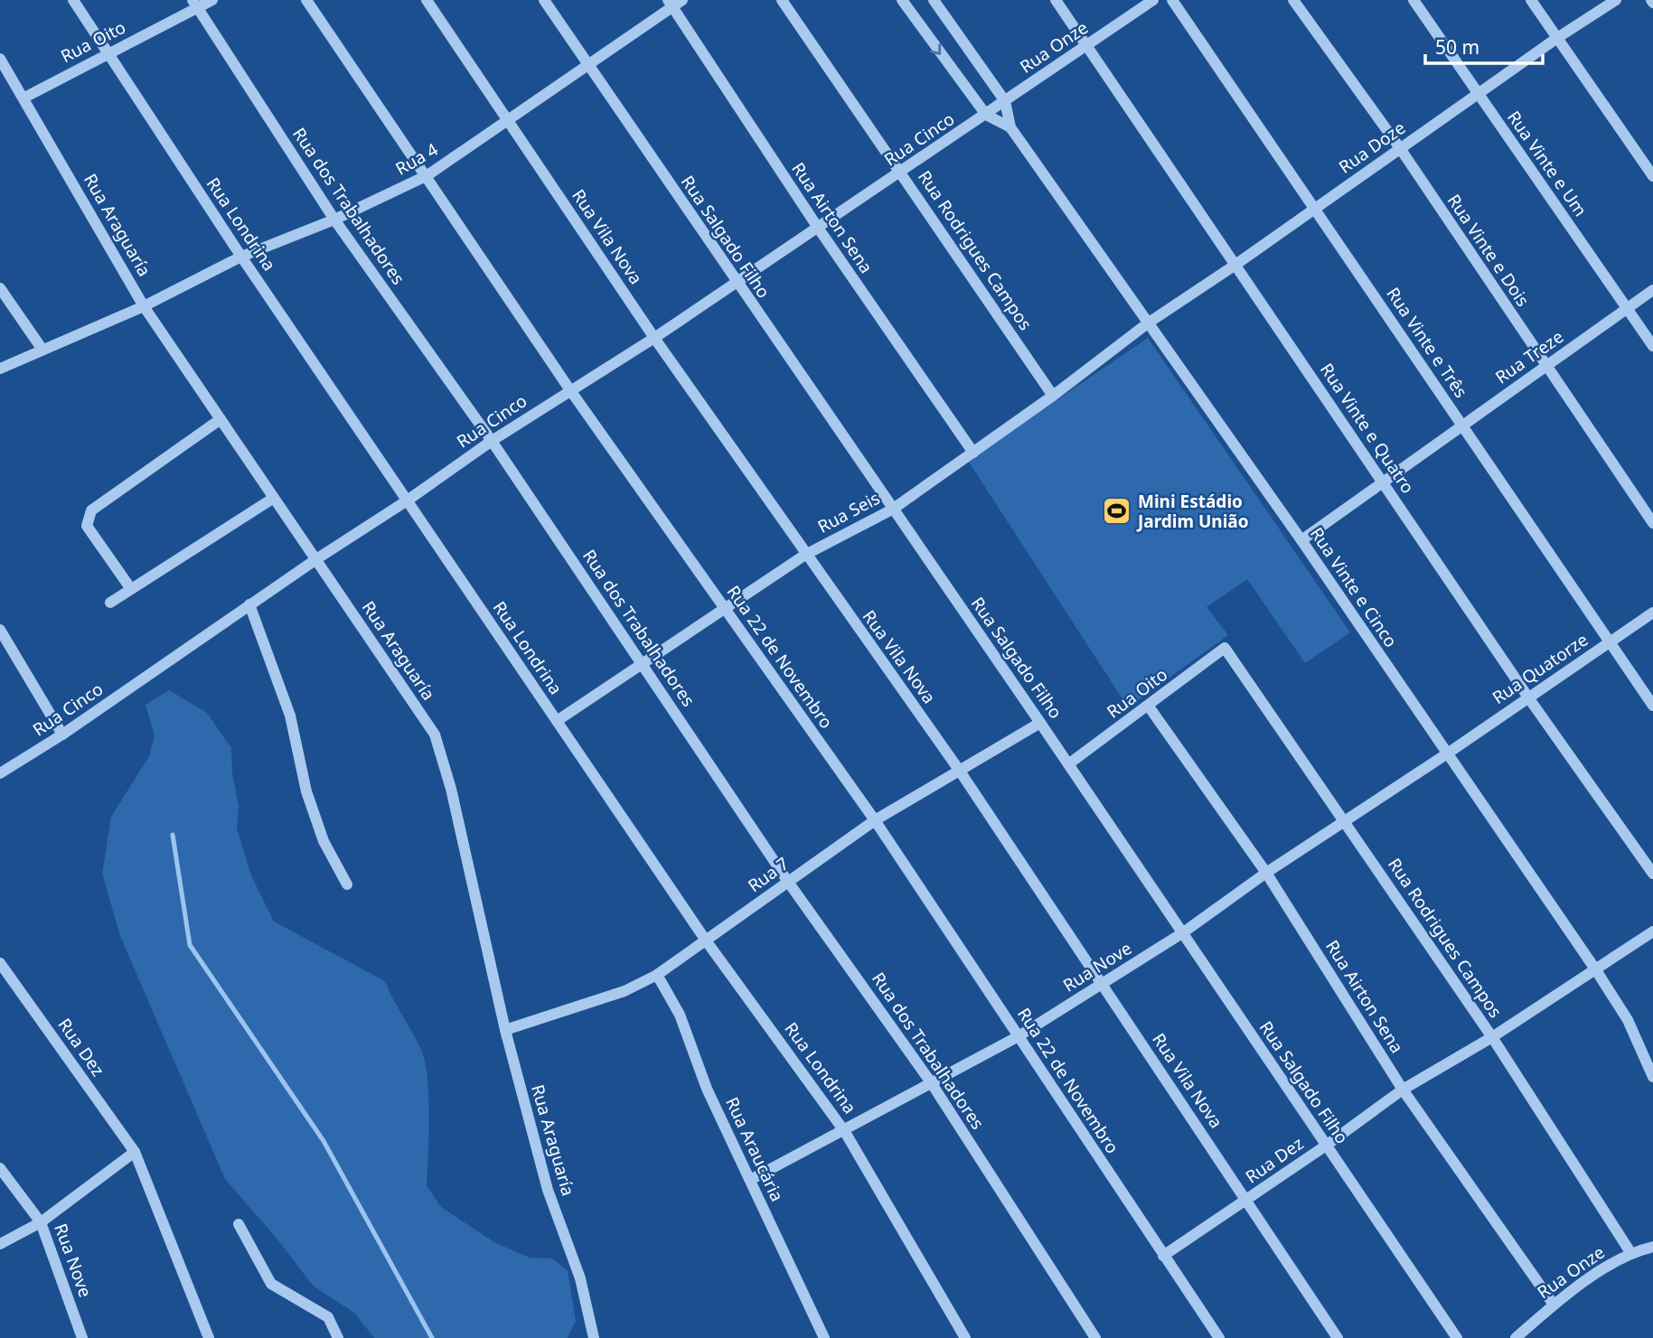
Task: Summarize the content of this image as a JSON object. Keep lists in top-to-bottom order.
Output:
{
  "streets": {
    "street": [
      "Rua Oito",
      "Rua Onze",
      "Rua Cinco",
      "Rua Doze",
      "Rua 4",
      "Rua Vinte e Um",
      "Rua dos Trabalhadores",
      "Rua Airton Sena",
      "Rua Londrina",
      "Rua Araguaría",
      "Rua Vila Nova",
      "Rua Salgado Filho",
      "Rua Rodrigues Campos",
      "Rua Vinte e Dois",
      "Rua Vinte e Três",
      "Rua Treze",
      "Rua Vinte e Quatro",
      "Rua Seis",
      "Rua Vinte e Cinco",
      "Rua 22 de Novembro",
      "Rua Quatorze",
      "Rua 7",
      "Rua Nove",
      "Rua Dez",
      "Rua Araucária"
    ]
  },
  "crossings": [
    ["Rua Oito", "Rua dos Trabalhadores"],
    ["Rua Oito", "Rua Airton Sena"],
    ["Rua Oito", "Rua Londrina"],
    ["Rua Oito", "Rua Araguaría"],
    ["Rua Oito", "Rua Salgado Filho"],
    ["Rua Oito", "Rua Rodrigues Campos"],
    ["Rua Onze", "Rua Cinco"],
    ["Rua Onze", "Rua Airton Sena"],
    ["Rua Onze", "Rua Rodrigues Campos"],
    ["Rua Onze", "Rua Vinte e Quatro"],
    ["Rua Onze", "Rua Vinte e Cinco"],
    ["Rua Cinco", "Rua dos Trabalhadores"],
    ["Rua Cinco", "Rua Airton Sena"],
    ["Rua Cinco", "Rua Londrina"],
    ["Rua Cinco", "Rua Araguaría"],
    ["Rua Cinco", "Rua Vila Nova"],
    ["Rua Cinco", "Rua Salgado Filho"],
    ["Rua Cinco", "Rua Rodrigues Campos"],
    ["Rua Cinco", "Rua Vinte e Cinco"],
    ["Rua Cinco", "Rua 22 de Novembro"],
    ["Rua Doze", "Rua Vinte e Um"],
    ["Rua Doze", "Rua Vinte e Dois"],
    ["Rua Doze", "Rua Vinte e Três"],
    ["Rua Doze", "Rua Vinte e Quatro"],
    ["Rua Doze", "Rua Seis"],
    ["Rua Doze", "Rua Vinte e Cinco"],
    ["Rua 4", "Rua dos Trabalhadores"],
    ["Rua 4", "Rua Airton Sena"],
    ["Rua 4", "Rua Londrina"],
    ["Rua 4", "Rua Araguaría"],
    ["Rua 4", "Rua Vila Nova"],
    ["Rua 4", "Rua Salgado Filho"],
    ["Rua 4", "Rua 22 de Novembro"],
    ["Rua Vinte e Um", "Rua Treze"],
    ["Rua dos Trabalhadores", "Rua Seis"],
    ["Rua dos Trabalhadores", "Rua 7"],
    ["Rua dos Trabalhadores", "Rua Nove"],
    ["Rua Airton Sena", "Rua Seis"],
    ["Rua Airton Sena", "Rua Nove"],
    ["Rua Airton Sena", "Rua Dez"],
    ["Rua Londrina", "Rua Seis"],
    ["Rua Londrina", "Rua 7"],
    ["Rua Londrina", "Rua Nove"],
    ["Rua Araguaría", "Rua 7"],
    ["Rua Vila Nova", "Rua Seis"],
    ["Rua Vila Nova", "Rua 7"],
    ["Rua Vila Nova", "Rua Nove"],
    ["Rua Vila Nova", "Rua Dez"],
    ["Rua Salgado Filho", "Rua Seis"],
    ["Rua Salgado Filho", "Rua 7"],
    ["Rua Salgado Filho", "Rua Nove"],
    ["Rua Salgado Filho", "Rua Dez"],
    ["Rua Rodrigues Campos", "Rua Seis"],
    ["Rua Rodrigues Campos", "Rua Nove"],
    ["Rua Rodrigues Campos", "Rua Dez"],
    ["Rua Vinte e Dois", "Rua Treze"],
    ["Rua Vinte e Três", "Rua Treze"],
    ["Rua Vinte e Três", "Rua Quatorze"],
    ["Rua Treze", "Rua Vinte e Quatro"],
    ["Rua Treze", "Rua Vinte e Cinco"],
    ["Rua Vinte e Quatro", "Rua Quatorze"],
    ["Rua Seis", "Rua Vinte e Cinco"],
    ["Rua Seis", "Rua 22 de Novembro"],
    ["Rua Vinte e Cinco", "Rua Quatorze"],
    ["Rua Vinte e Cinco", "Rua Nove"],
    ["Rua Vinte e Cinco", "Rua Dez"],
    ["Rua 22 de Novembro", "Rua 7"],
    ["Rua 22 de Novembro", "Rua Nove"],
    ["Rua 22 de Novembro", "Rua Dez"],
    ["Rua Quatorze", "Rua Nove"],
    ["Rua 7", "Rua Araucária"],
    ["Rua Nove", "Rua Araucária"]
  ],
  "places": {
    "sports": ["Mini Estádio Jardim União"]
  },
  "scale_bar": "50 m"
}
